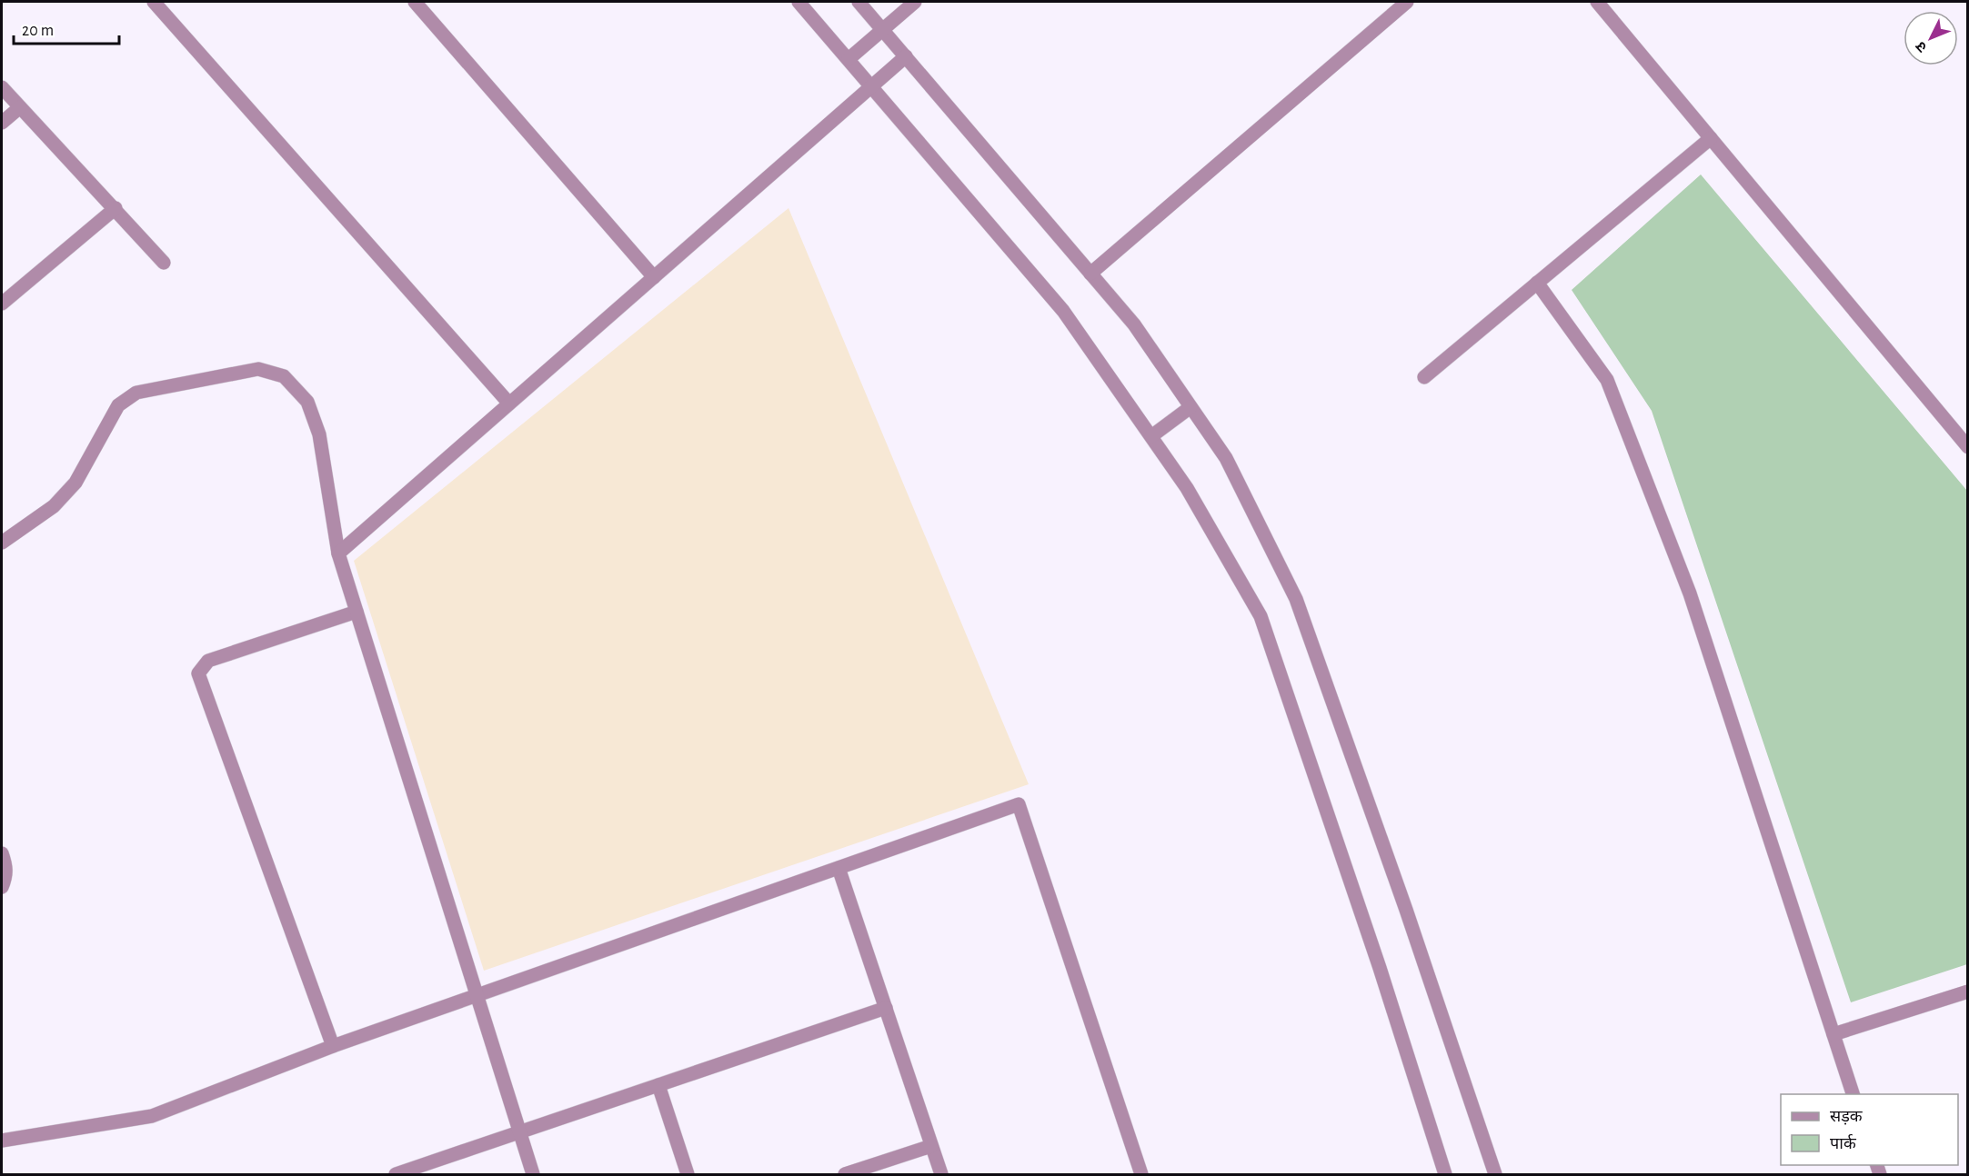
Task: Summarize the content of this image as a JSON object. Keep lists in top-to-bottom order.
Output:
{
  "legend": ["सड़क", "पार्क"],
  "scale_bar": "20 m",
  "north": "bottom left"
}
